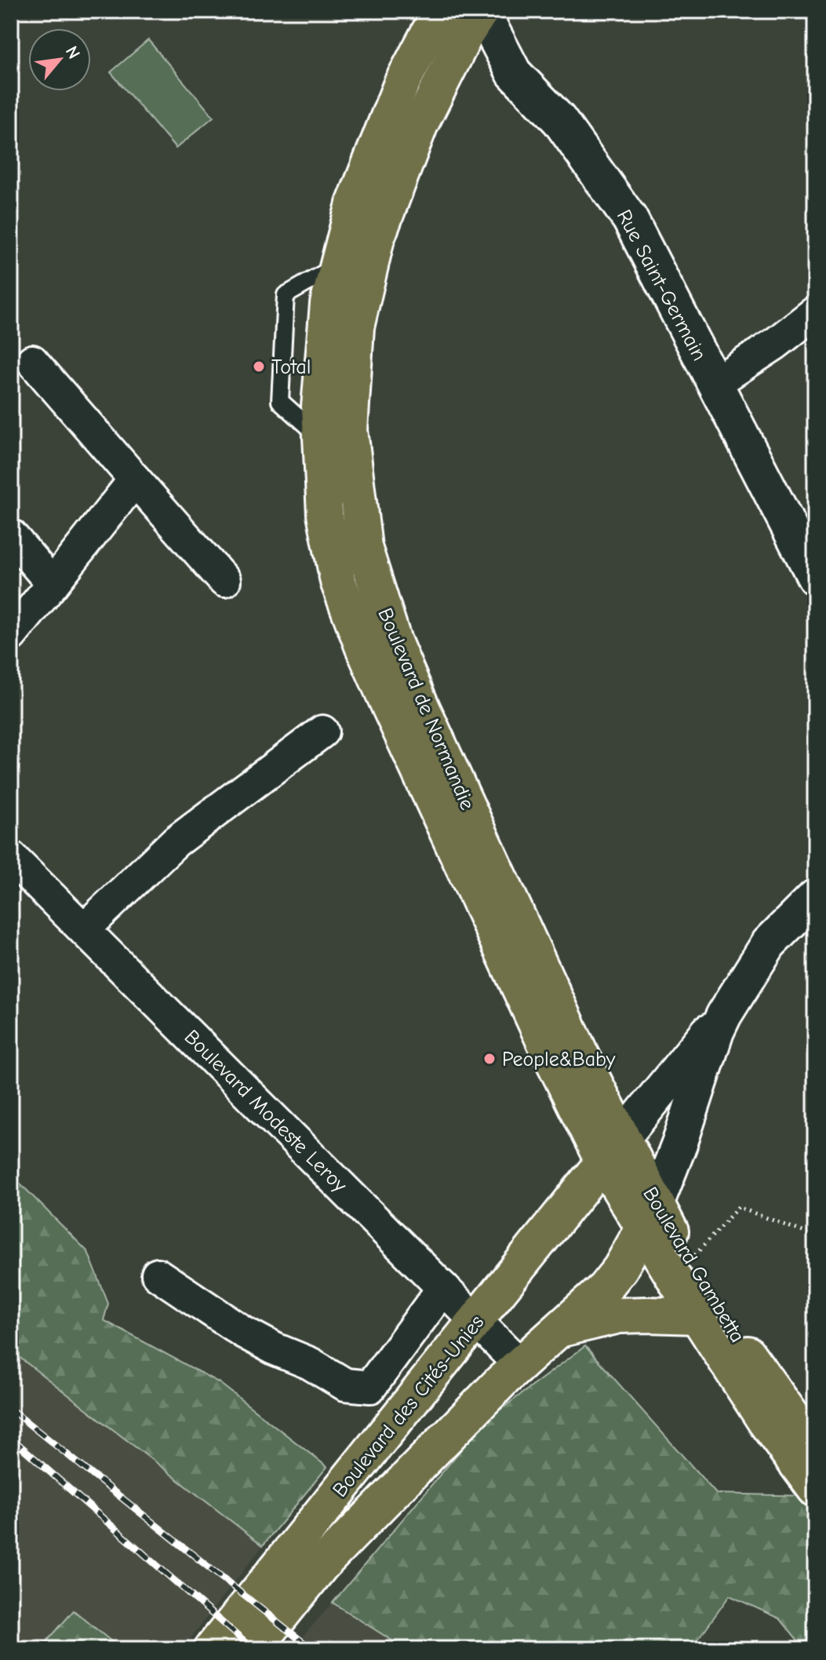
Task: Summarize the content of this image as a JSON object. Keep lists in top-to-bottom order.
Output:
{
  "streets": {
    "main road": ["Boulevard de Normandie", "Boulevard Gambetta", "Boulevard des Cités-Unies"],
    "street": ["Rue Saint-Germain", "Boulevard Modeste Leroy"]
  },
  "crossings": [
    ["Rue Saint-Germain", "Boulevard de Normandie"],
    ["Boulevard de Normandie", "Boulevard des Cités-Unies"],
    ["Boulevard Modeste Leroy", "Boulevard des Cités-Unies"],
    ["Boulevard Gambetta", "Boulevard des Cités-Unies"]
  ],
  "places": ["Total", "People&Baby"],
  "north": "top right"
}
